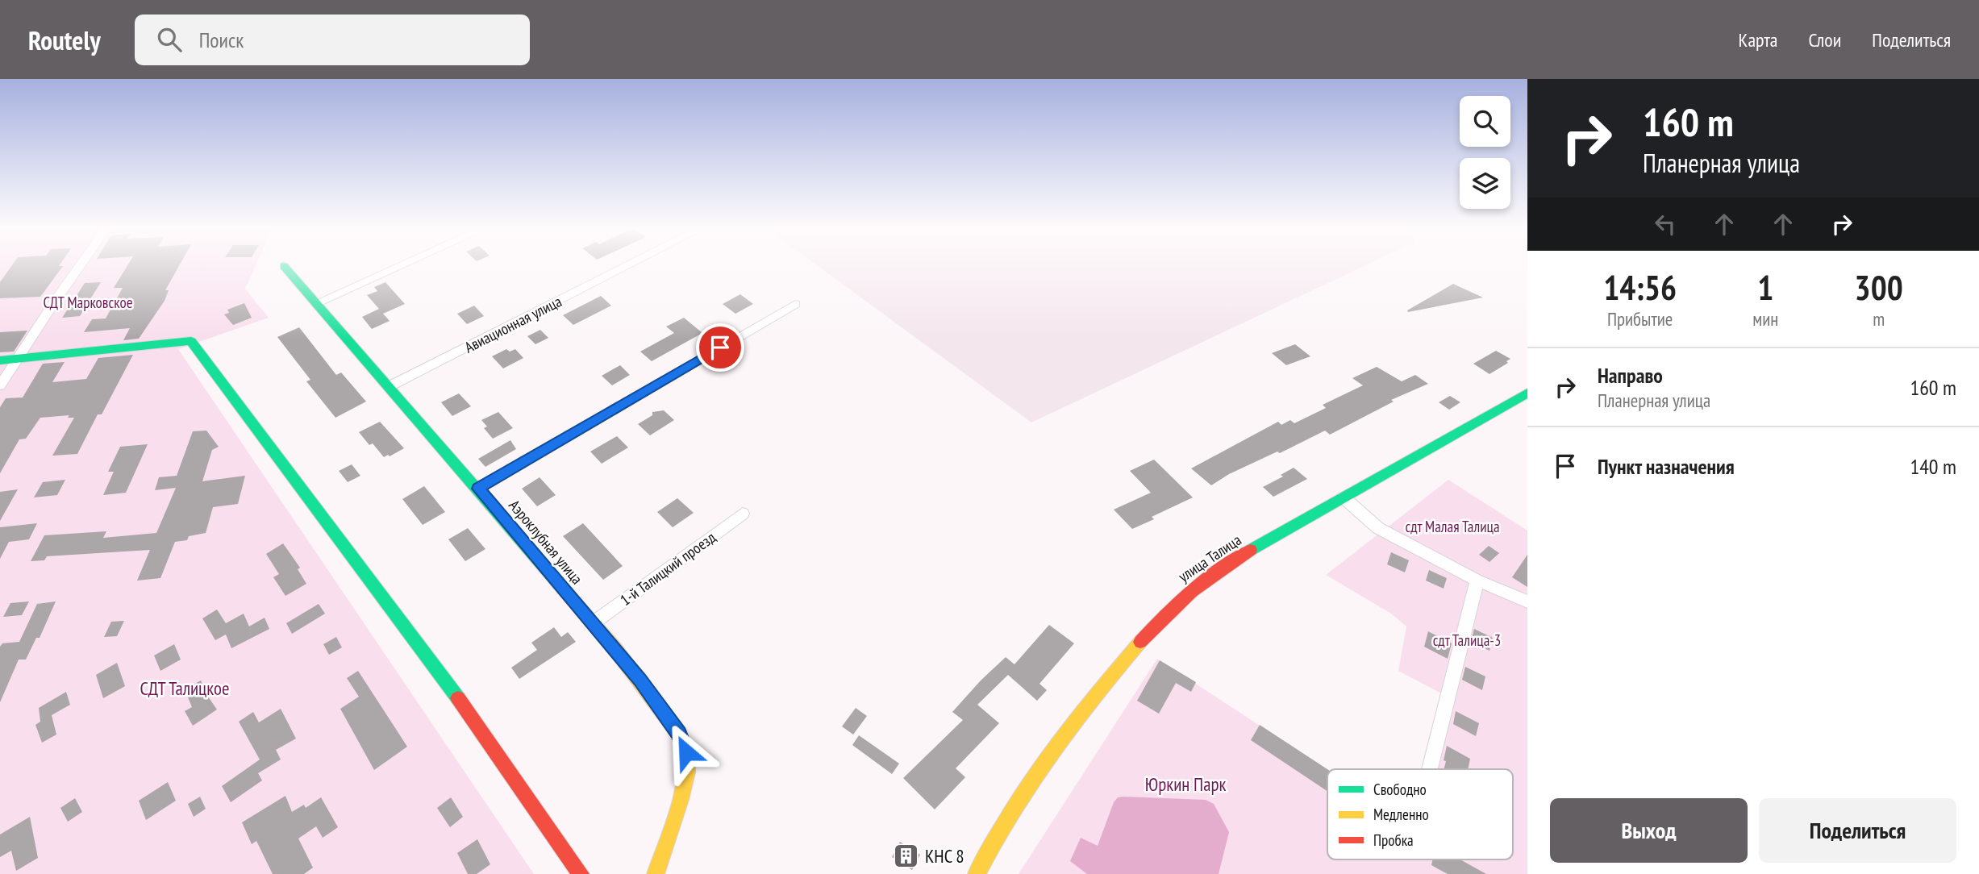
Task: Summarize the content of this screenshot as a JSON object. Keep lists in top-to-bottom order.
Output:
{
  "streets": {
    "street": [
      "Авиационная улица",
      "Аэроклубная улица",
      "улица Талица",
      "1-й Талицкий проезд"
    ]
  },
  "crossings": [
    ["Авиационная улица", "Аэроклубная улица"],
    ["Аэроклубная улица", "1-й Талицкий проезд"]
  ],
  "parks": [
    "СДТ Марковское",
    "сдт Малая Талица",
    "сдт Талица-3",
    "СДТ Талицкое",
    "Юркин Парк"
  ],
  "places": {
    "building": ["КНС 8"]
  },
  "legend": ["Свободно", "Медленно", "Пробка"],
  "page": {
    "header": "Routely",
    "search": "Поиск",
    "nav": ["Карта", "Слои", "Поделиться"],
    "turn": ["160 m", "Планерная улица"],
    "eta": [
      "14:56",
      "Прибытие",
      "1",
      "мин",
      "300",
      "m"
    ],
    "list": [
      {
        "name": "Направо",
        "note": "Планерная улица",
        "value": "160 m"
      },
      {
        "name": "Пункт назначения",
        "value": "140 m"
      }
    ],
    "buttons": ["Выход", "Поделиться"]
  }
}
